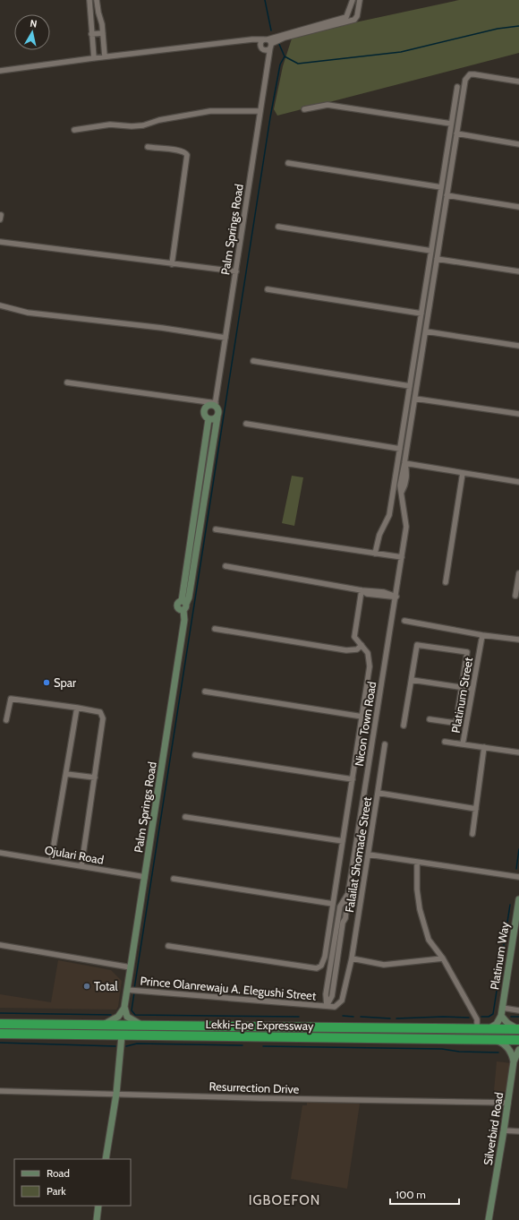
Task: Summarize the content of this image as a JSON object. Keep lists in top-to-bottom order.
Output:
{
  "streets": {
    "highway": ["Lekki-Epe Expressway"],
    "street": [
      "Palm Springs Road",
      "Platinum Street",
      "Nicon Town Road",
      "Ojulari Road",
      "Falailat Shomade Street",
      "Platinum Way",
      "Prince Olanrewaju A. Elegushi Street",
      "Resurrection Drive",
      "Silverbird Road"
    ]
  },
  "crossings": [
    ["Palm Springs Road", "Ojulari Road"],
    ["Palm Springs Road", "Prince Olanrewaju A. Elegushi Street"],
    ["Nicon Town Road", "Falailat Shomade Street"],
    ["Nicon Town Road", "Prince Olanrewaju A. Elegushi Street"],
    ["Falailat Shomade Street", "Prince Olanrewaju A. Elegushi Street"],
    ["Resurrection Drive", "Silverbird Road"]
  ],
  "districts": ["IGBOEFON"],
  "places": ["Spar", "Total"],
  "legend": ["Road", "Park"],
  "scale_bar": "100 m",
  "north": "top"
}
